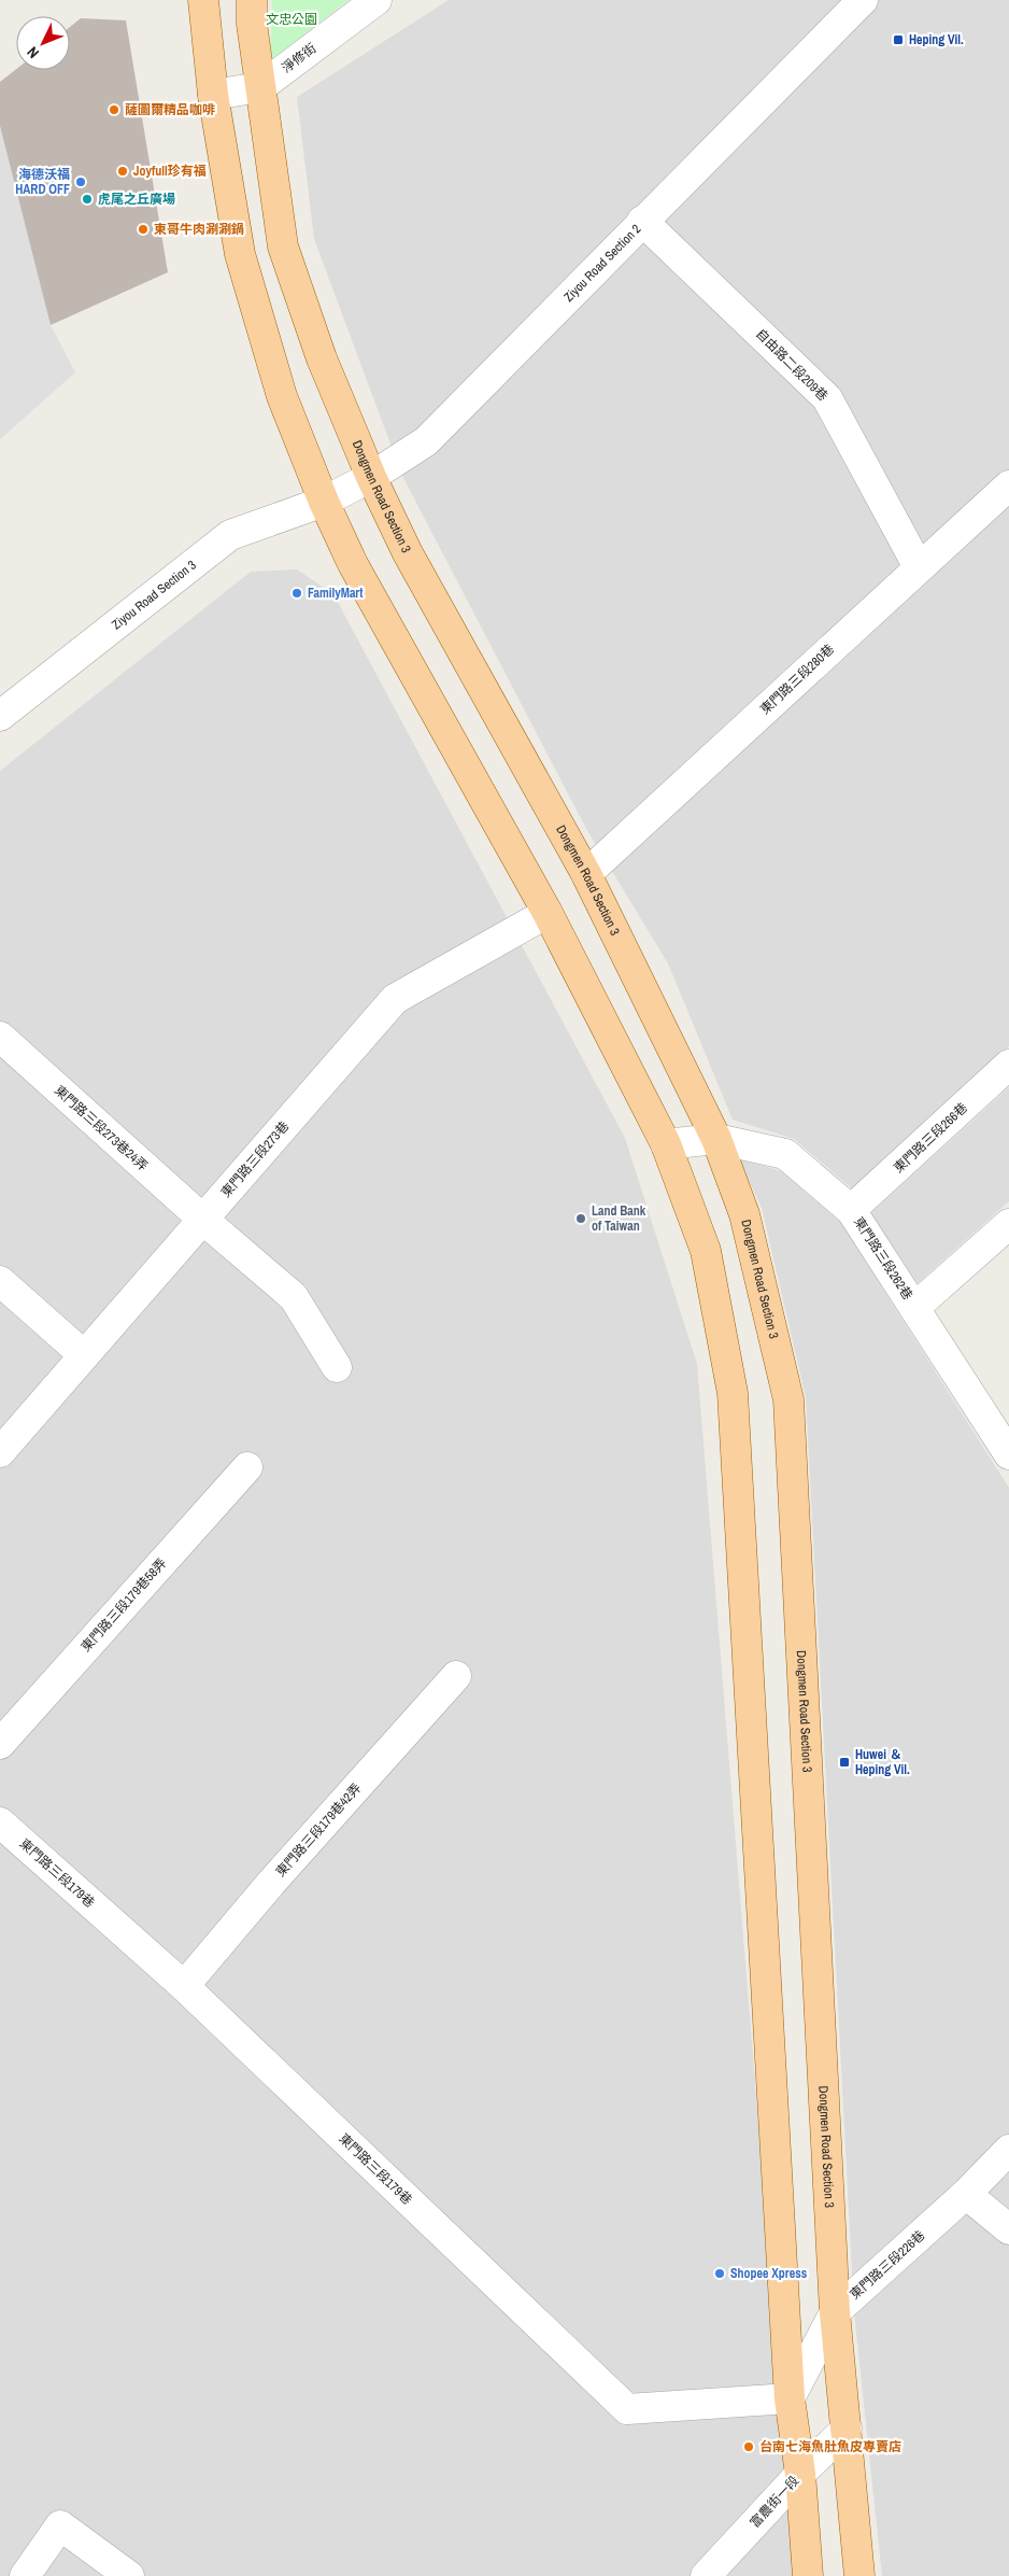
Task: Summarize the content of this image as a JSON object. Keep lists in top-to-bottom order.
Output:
{
  "streets": {
    "main road": ["Dongmen Road Section 3"],
    "street": [
      "淨修街",
      "Ziyou Road Section 2",
      "自由路二段209巷",
      "Ziyou Road Section 3",
      "東門路三段280巷",
      "東門路三段273巷24弄",
      "東門路三段266巷",
      "東門路三段273巷",
      "東門路三段262巷",
      "東門路三段179巷58弄",
      "東門路三段179巷42弄",
      "東門路三段179巷",
      "東門路三段226巷",
      "富農街一段"
    ]
  },
  "crossings": [
    ["淨修街", "Dongmen Road Section 3"],
    ["Ziyou Road Section 2", "自由路二段209巷"],
    ["Ziyou Road Section 2", "Dongmen Road Section 3"],
    ["Ziyou Road Section 2", "Ziyou Road Section 3"],
    ["自由路二段209巷", "東門路三段280巷"],
    ["Dongmen Road Section 3", "東門路三段280巷"],
    ["Dongmen Road Section 3", "東門路三段262巷"],
    ["Dongmen Road Section 3", "東門路三段226巷"],
    ["Dongmen Road Section 3", "富農街一段"],
    ["東門路三段273巷24弄", "東門路三段273巷"],
    ["東門路三段266巷", "東門路三段262巷"],
    ["東門路三段179巷42弄", "東門路三段179巷"],
    ["東門路三段179巷", "東門路三段226巷"]
  ],
  "parks": ["文忠公園"],
  "places": {
    "transit": ["Heping Vil.", "Huwei ＆ Heping Vil."],
    "other": [
      "薩圖爾精品咖啡",
      "Joyfull珍有福",
      "海德沃福 HARD OFF",
      "虎尾之丘廣場",
      "東哥牛肉涮涮鍋",
      "FamilyMart",
      "Land Bank of Taiwan",
      "Shopee Xpress",
      "台南七海魚肚魚皮專賣店"
    ]
  },
  "north": "bottom left"
}
